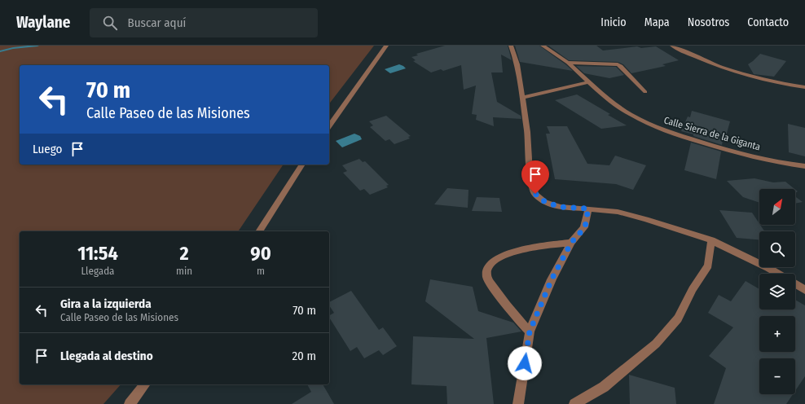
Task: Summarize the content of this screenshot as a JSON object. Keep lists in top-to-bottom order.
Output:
{
  "streets": {
    "street": ["Calle Sierra de la Giganta"]
  },
  "north": "top right",
  "page": {
    "header": "Waylane",
    "search": "Buscar aquí",
    "nav": [
      "Inicio",
      "Mapa",
      "Nosotros",
      "Contacto"
    ],
    "turn": ["70 m", "Calle Paseo de las Misiones"],
    "then": "Luego",
    "map_buttons": ["+", "−"],
    "eta": [
      "11:54",
      "Llegada",
      "2",
      "min",
      "90",
      "m"
    ],
    "list": [
      {
        "name": "Gira a la izquierda",
        "note": "Calle Paseo de las Misiones",
        "value": "70 m"
      },
      {
        "name": "Llegada al destino",
        "value": "20 m"
      }
    ]
  }
}
